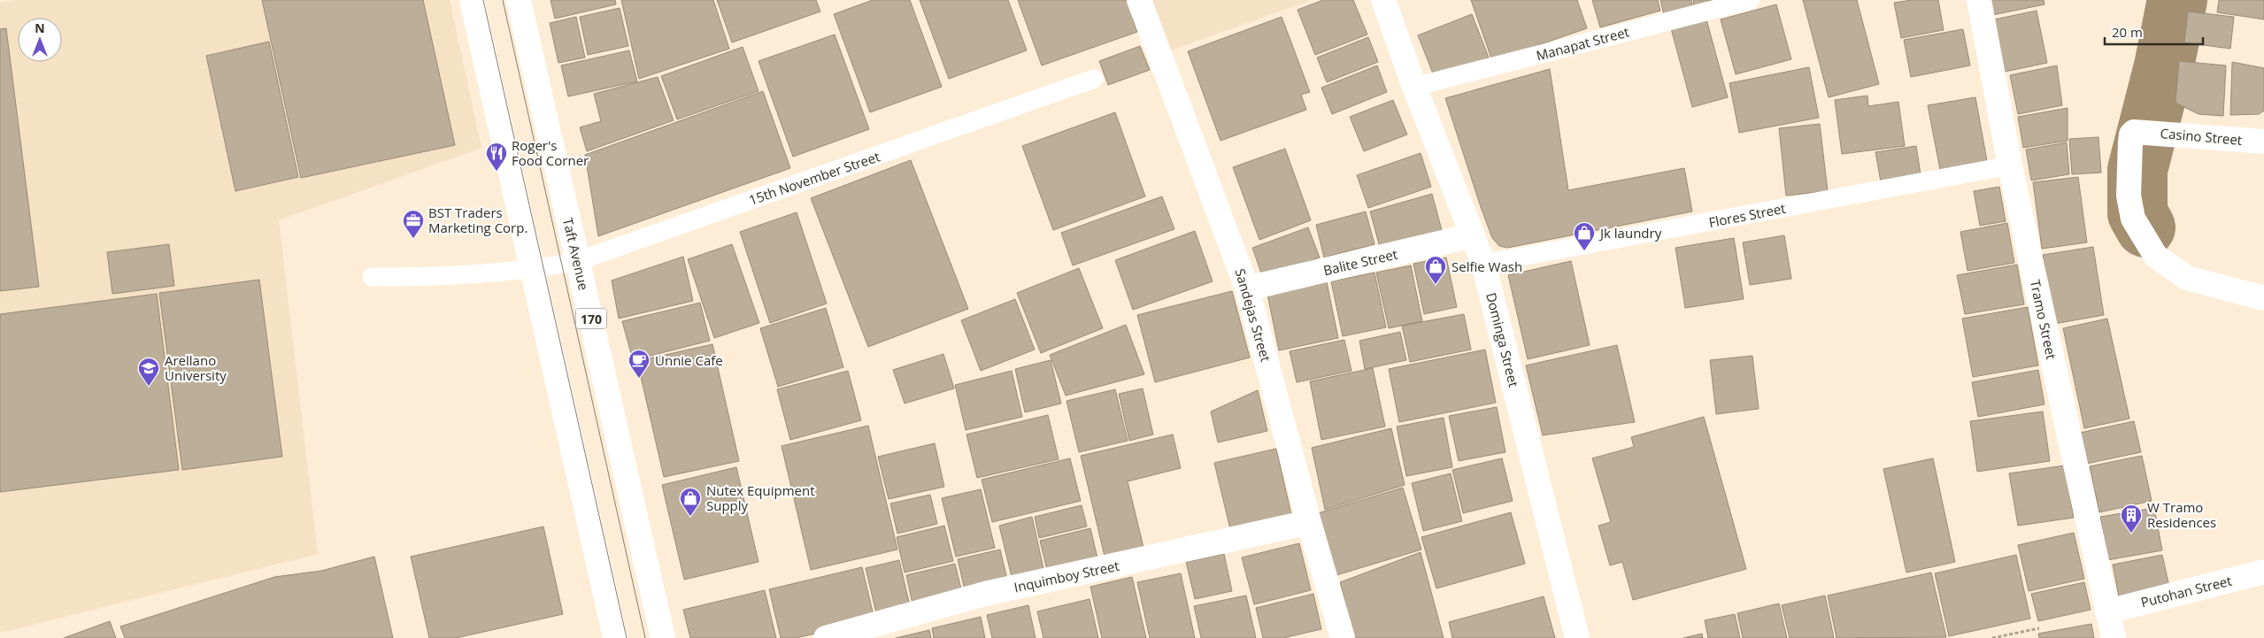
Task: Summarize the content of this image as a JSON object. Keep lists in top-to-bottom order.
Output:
{
  "streets": {
    "street": [
      "Casino Street",
      "Taft Avenue",
      "Balite Street",
      "Sandejas Street",
      "170",
      "Tramo Street",
      "Dominga Street",
      "Inquimboy Street",
      "Putohan Street"
    ],
    "lane": ["Manapat Street", "15th November Street", "Flores Street"]
  },
  "crossings": [
    ["Manapat Street", "Dominga Street"],
    ["15th November Street", "Taft Avenue"],
    ["Flores Street", "Tramo Street"],
    ["Flores Street", "Dominga Street"],
    ["Balite Street", "Sandejas Street"],
    ["Balite Street", "Dominga Street"],
    ["Sandejas Street", "Inquimboy Street"],
    ["Tramo Street", "Putohan Street"]
  ],
  "places": {
    "restaurant": ["Roger's Food Corner"],
    "office": ["BST Traders Marketing Corp."],
    "shop": ["Jk laundry", "Selfie Wash", "Nutex Equipment Supply"],
    "cafe": ["Unnie Cafe"],
    "school or university": ["Arellano University"],
    "building": ["W Tramo Residences"]
  },
  "scale_bar": "20 m",
  "north": "top"
}
